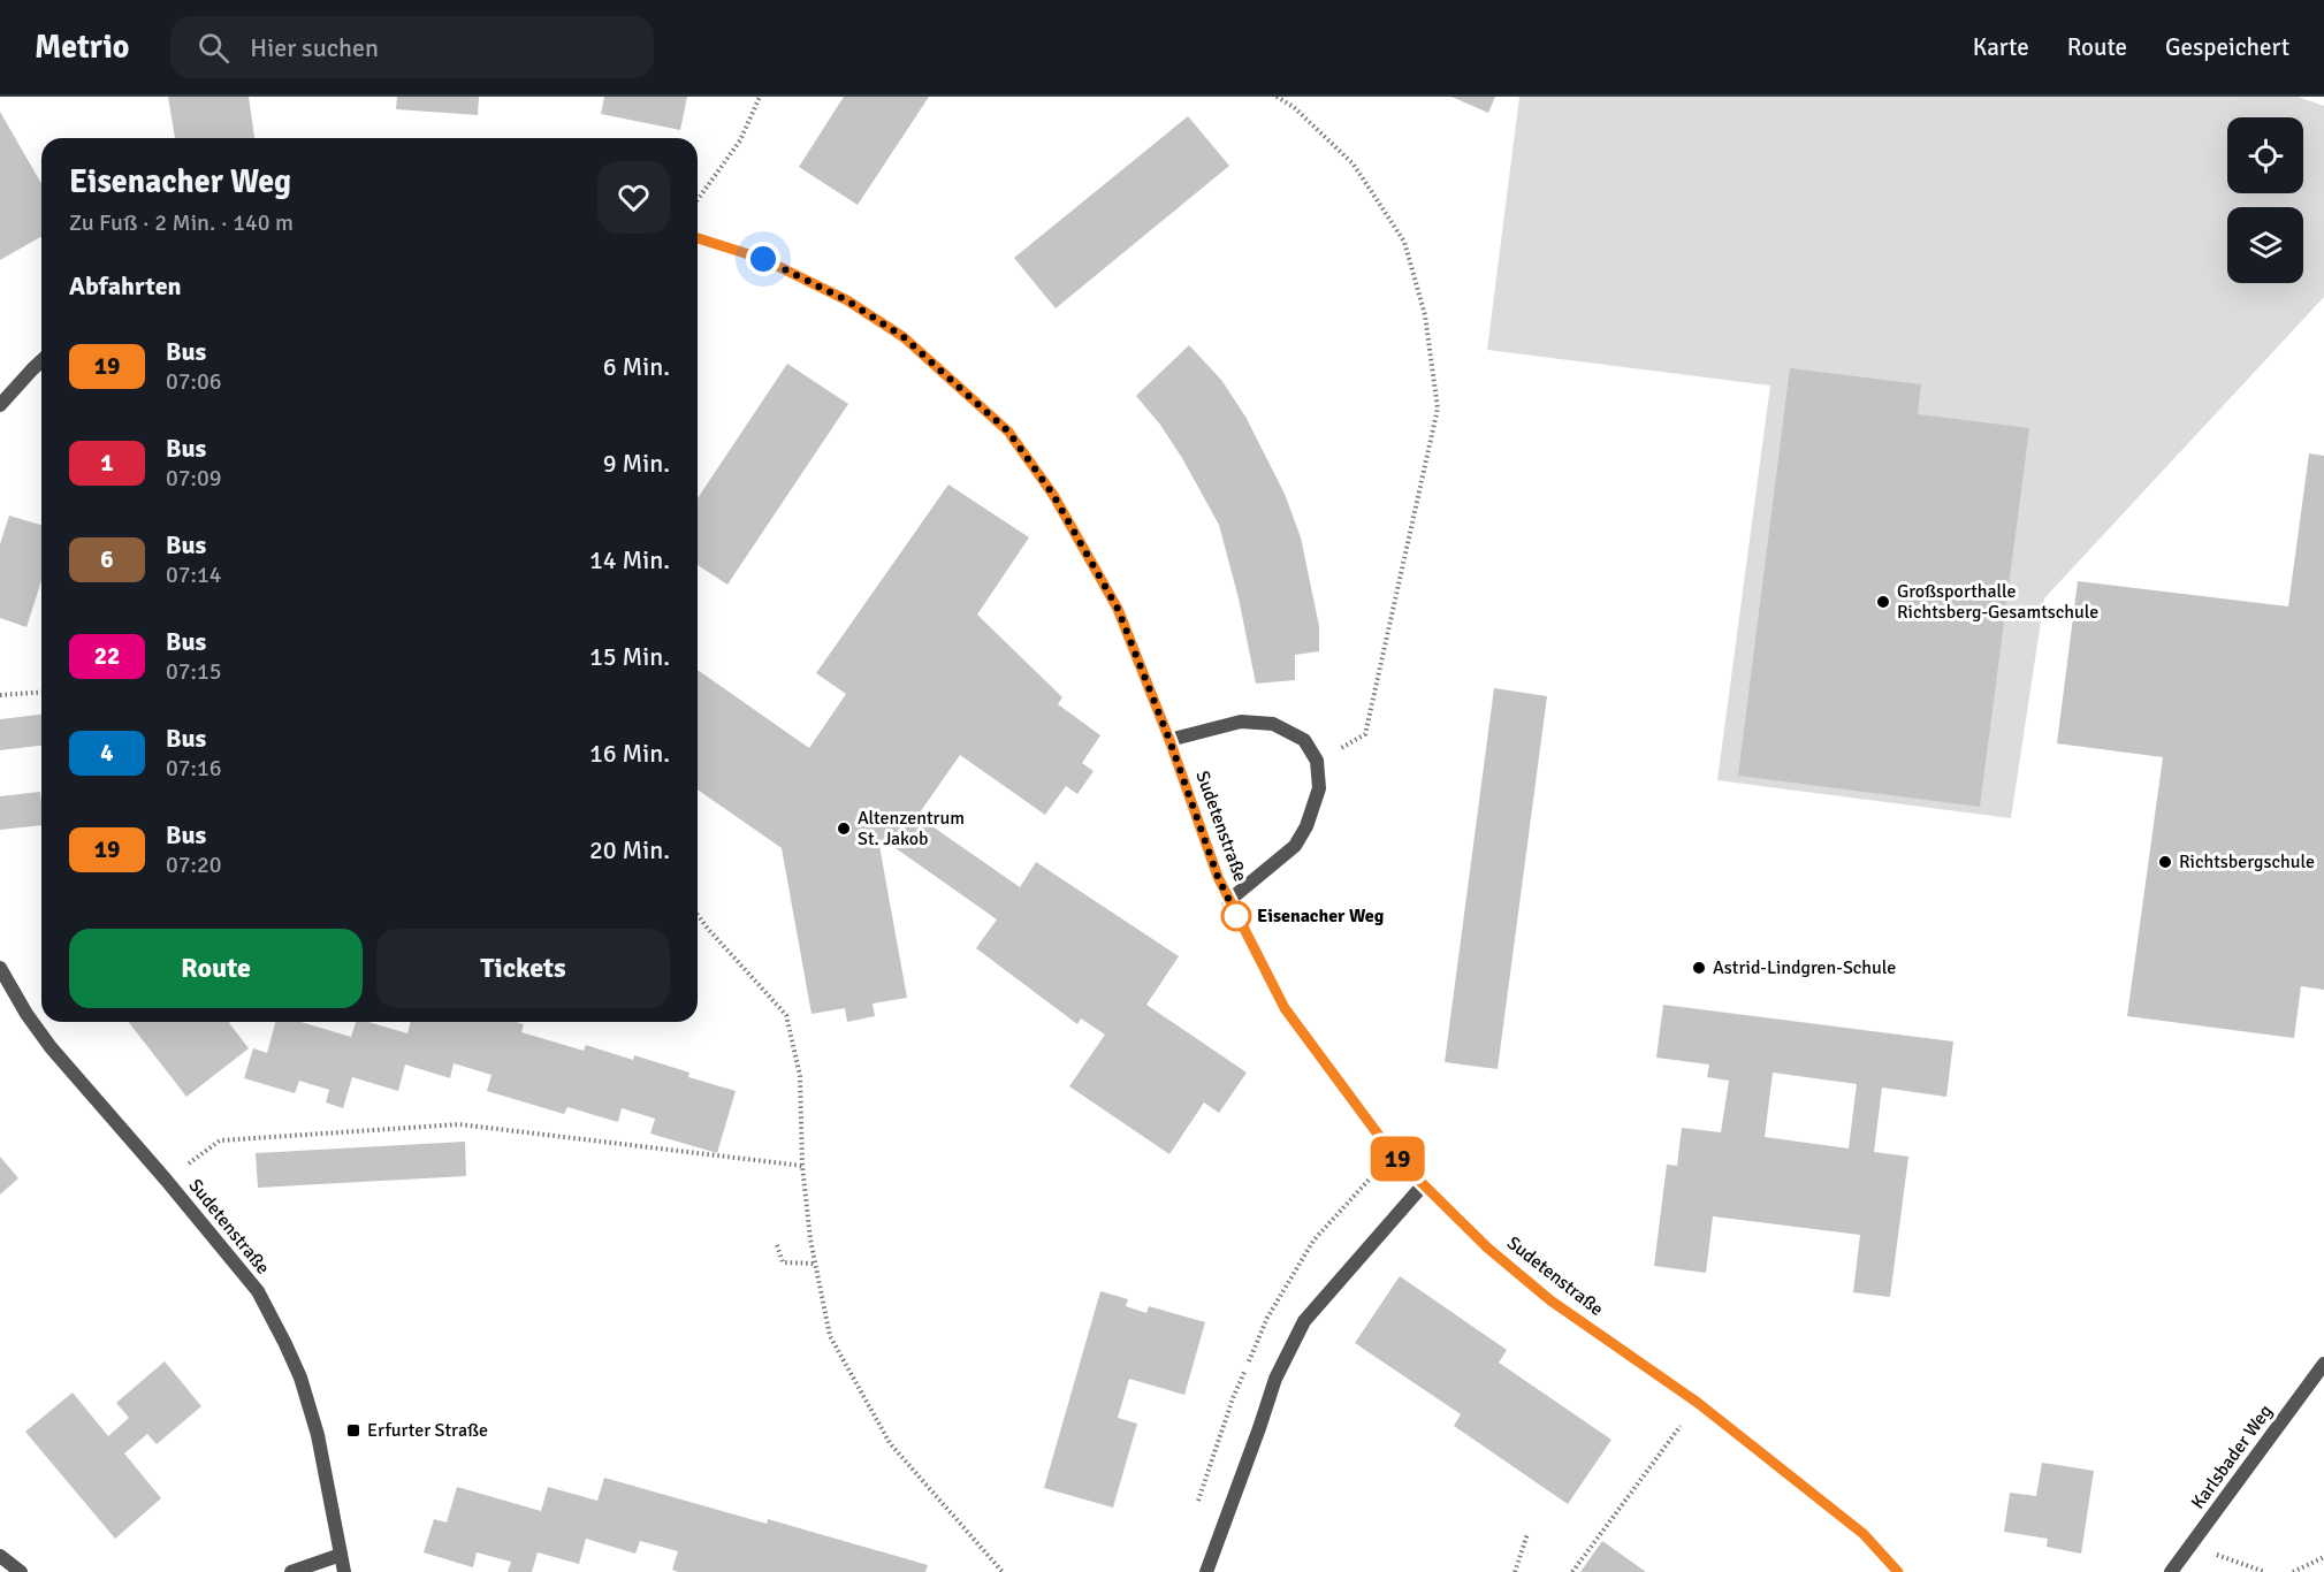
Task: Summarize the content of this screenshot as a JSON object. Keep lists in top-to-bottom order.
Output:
{
  "streets": {
    "street": ["Sudetenstraße", "Karlsbader Weg"]
  },
  "places": {
    "other": [
      "Großsporthalle Richtsberg-Gesamtschule",
      "Altenzentrum St. Jakob",
      "Richtsbergschule",
      "Eisenacher Weg",
      "Astrid-Lindgren-Schule"
    ],
    "transit": ["Erfurter Straße"]
  },
  "lines": ["bus line 19"],
  "page": {
    "header": "Metrio",
    "search": "Hier suchen",
    "nav": ["Karte", "Route", "Gespeichert"],
    "on_map": "19",
    "heading": [
      ["Eisenacher Weg", "Zu Fuß · 2 Min. · 140 m"],
      "Abfahrten"
    ],
    "list": [
      {
        "mark": "19",
        "name": "Bus",
        "note": "07:06",
        "value": "6 Min."
      },
      {
        "mark": "1",
        "name": "Bus",
        "note": "07:09",
        "value": "9 Min."
      },
      {
        "mark": "6",
        "name": "Bus",
        "note": "07:14",
        "value": "14 Min."
      },
      {
        "mark": "22",
        "name": "Bus",
        "note": "07:15",
        "value": "15 Min."
      },
      {
        "mark": "4",
        "name": "Bus",
        "note": "07:16",
        "value": "16 Min."
      },
      {
        "mark": "19",
        "name": "Bus",
        "note": "07:20",
        "value": "20 Min."
      }
    ],
    "buttons": ["Route", "Tickets"]
  }
}
